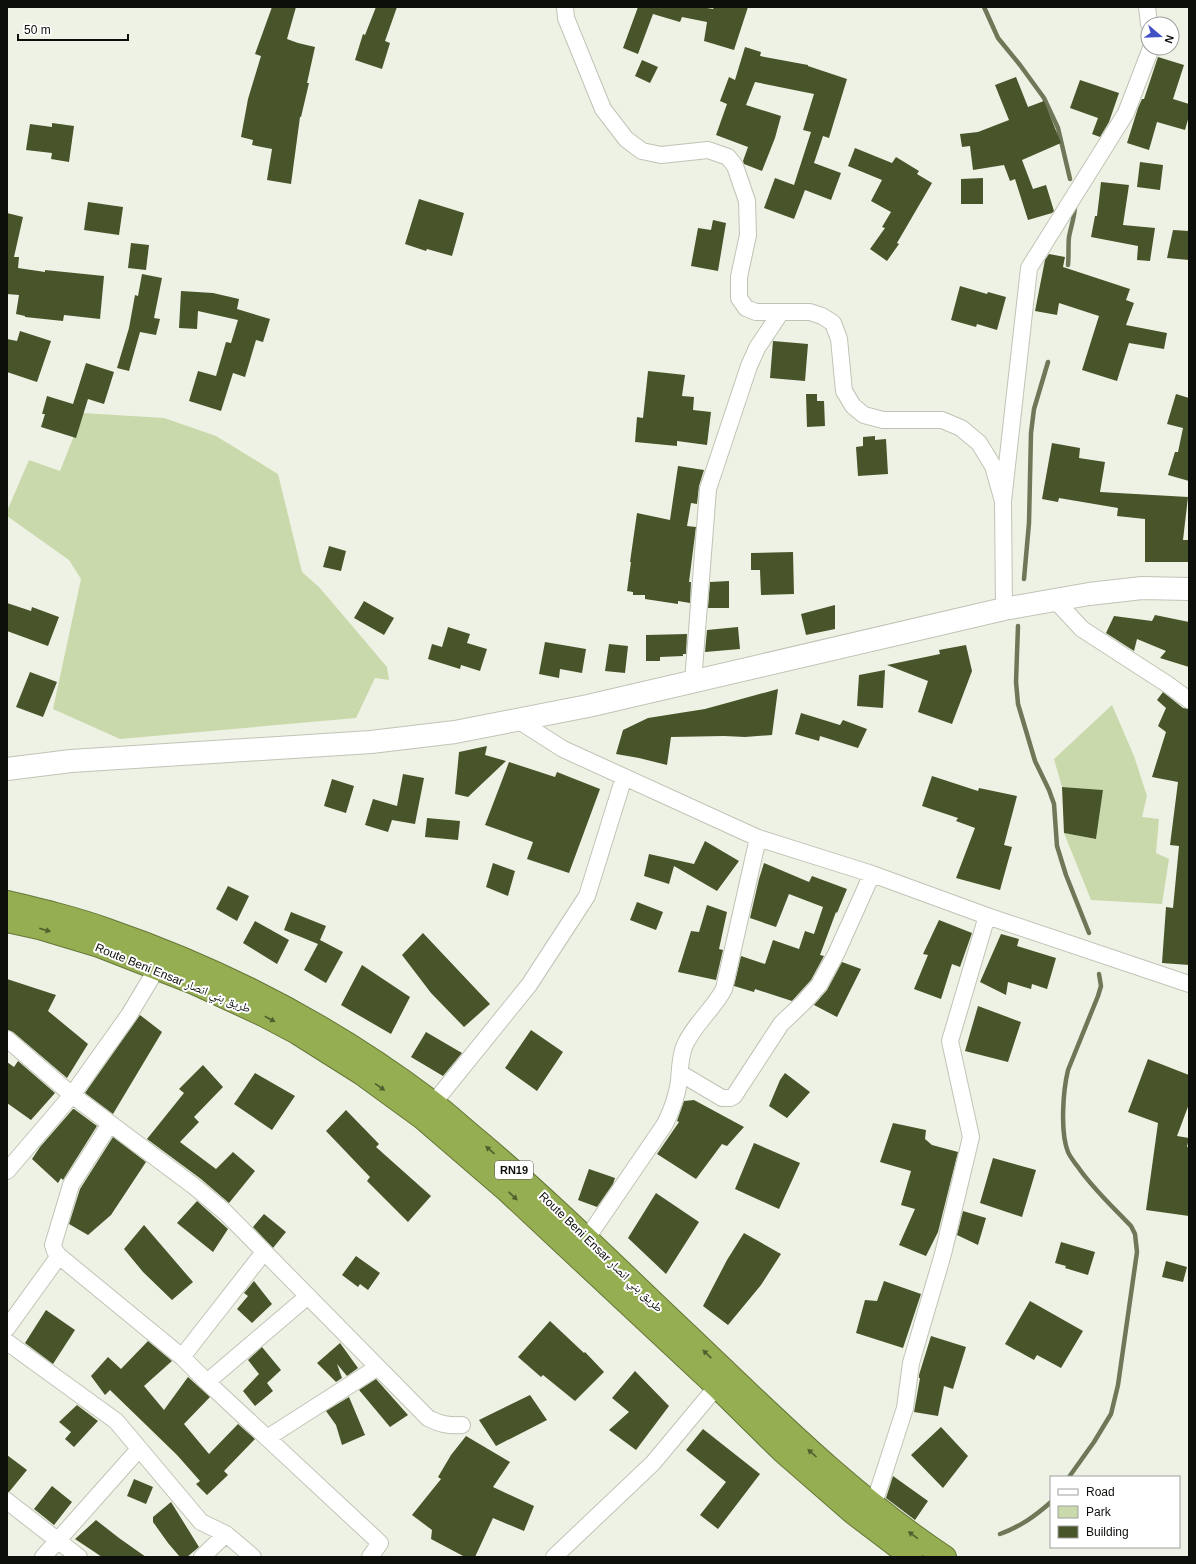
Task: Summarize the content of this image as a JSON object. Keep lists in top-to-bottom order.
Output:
{
  "streets": {
    "highway": ["Route Beni Ensar طريق بني انصار", "RN19"]
  },
  "legend": ["Road", "Park", "Building"],
  "scale_bar": "50 m",
  "north": "right"
}
